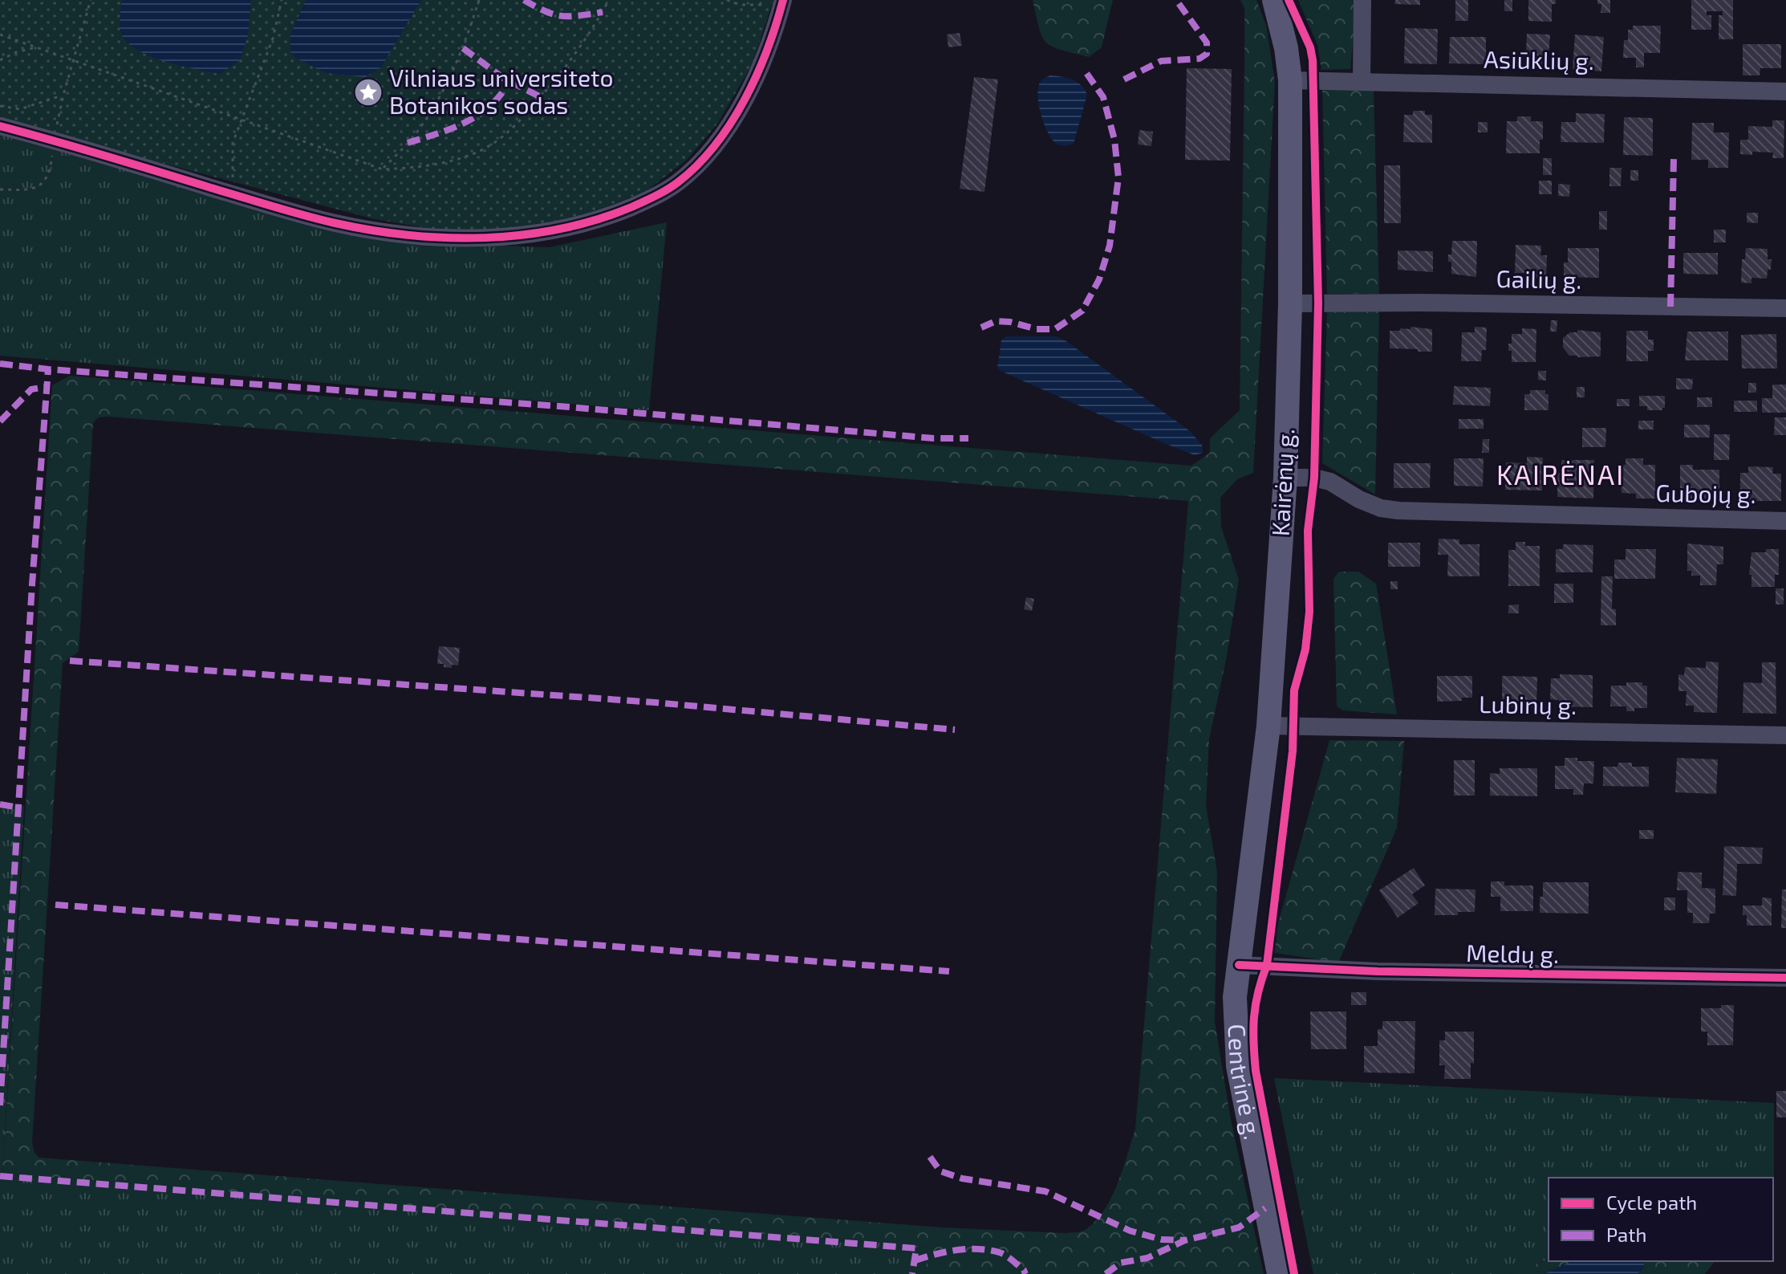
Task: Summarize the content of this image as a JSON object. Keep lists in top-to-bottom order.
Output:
{
  "streets": {
    "main road": ["Kairėnų g.", "Centrinė g."],
    "street": [
      "Asiūklių g.",
      "Gailių g.",
      "Gubojų g.",
      "Lubinų g.",
      "Meldų g."
    ]
  },
  "crossings": [
    ["Asiūklių g.", "Kairėnų g."],
    ["Gailių g.", "Kairėnų g."],
    ["Kairėnų g.", "Gubojų g."],
    ["Kairėnų g.", "Lubinų g."],
    ["Kairėnų g.", "Meldų g."],
    ["Kairėnų g.", "Centrinė g."],
    ["Meldų g.", "Centrinė g."]
  ],
  "districts": ["KAIRĖNAI"],
  "places": {
    "place": ["Vilniaus universiteto Botanikos sodas"]
  },
  "legend": ["Cycle path", "Path"]
}
